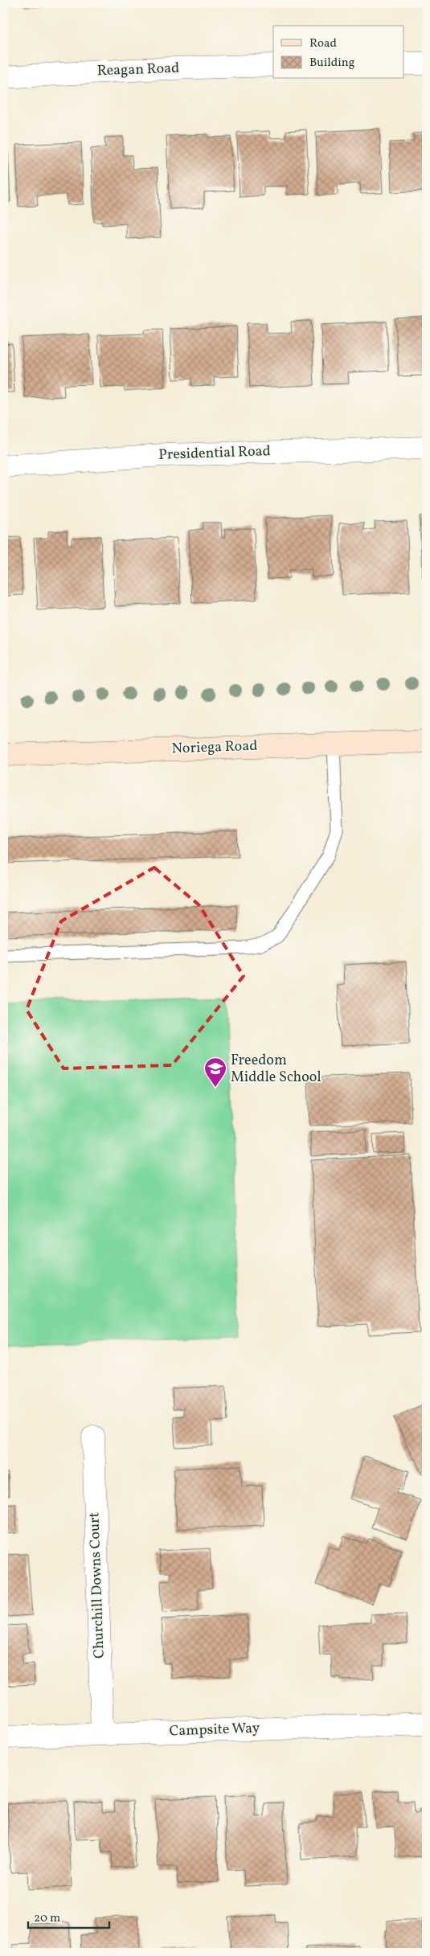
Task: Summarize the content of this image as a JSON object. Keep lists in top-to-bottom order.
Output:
{
  "streets": {
    "street": [
      "Reagan Road",
      "Presidential Road",
      "Noriega Road",
      "Churchill Downs Court",
      "Campsite Way"
    ]
  },
  "crossings": [
    ["Churchill Downs Court", "Campsite Way"]
  ],
  "places": {
    "school or university": ["Freedom Middle School"]
  },
  "legend": ["Road", "Building"],
  "scale_bar": "20 m"
}
